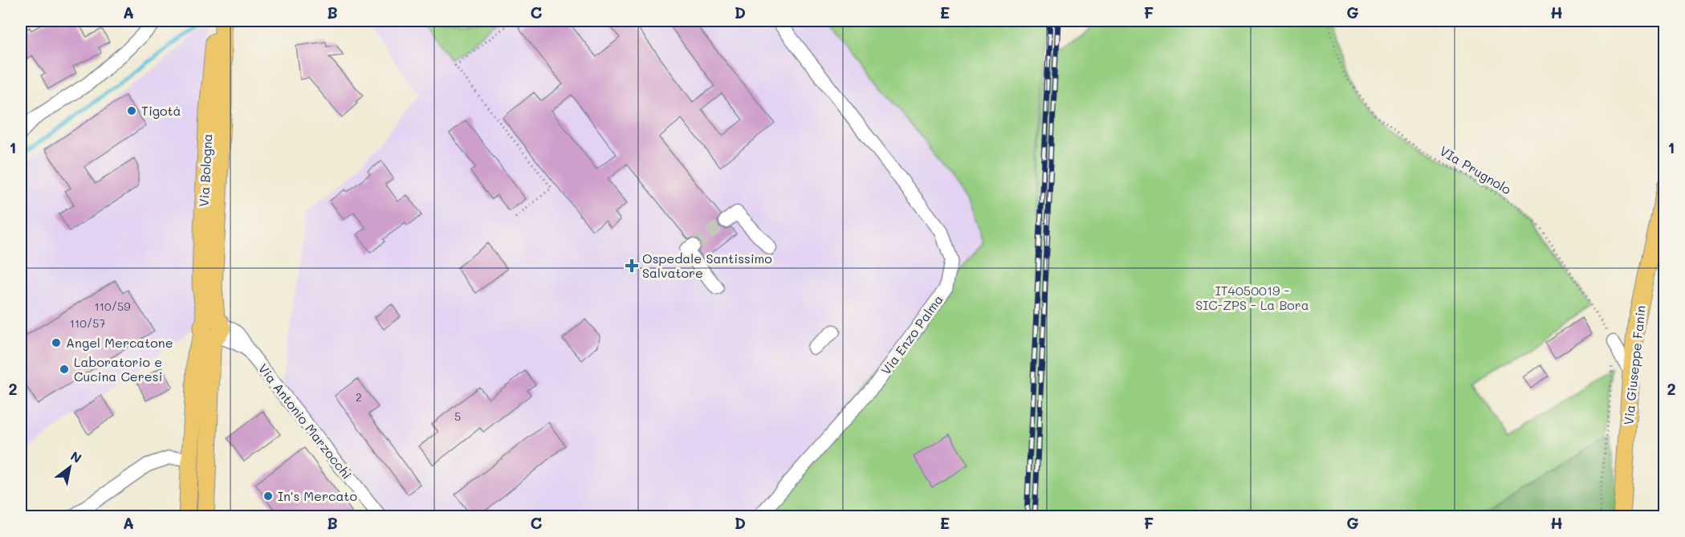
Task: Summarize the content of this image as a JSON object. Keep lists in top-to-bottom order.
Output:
{
  "streets": {
    "main road": ["Via Bologna", "Via Giuseppe Fanin"],
    "street": ["Via Enzo Palma", "Via Antonio Marzocchi"],
    "path": ["VIa Prugnolo"]
  },
  "crossings": [
    ["Via Bologna", "Via Antonio Marzocchi"]
  ],
  "parks": ["IT4050019 - SIC-ZPS - La Bora"],
  "places": {
    "other": [
      "Tigotà",
      "Angel Mercatone",
      "Laboratorio e Cucina Ceresi",
      "In's Mercato"
    ],
    "health": ["Ospedale Santissimo Salvatore"]
  },
  "house_numbers": [
    "110/59",
    "110/57",
    "2",
    "5"
  ],
  "north": "top right",
  "grid": {
    "columns": [
      "A",
      "B",
      "C",
      "D",
      "E",
      "F",
      "G",
      "H"
    ],
    "rows": ["1", "2"]
  }
}
